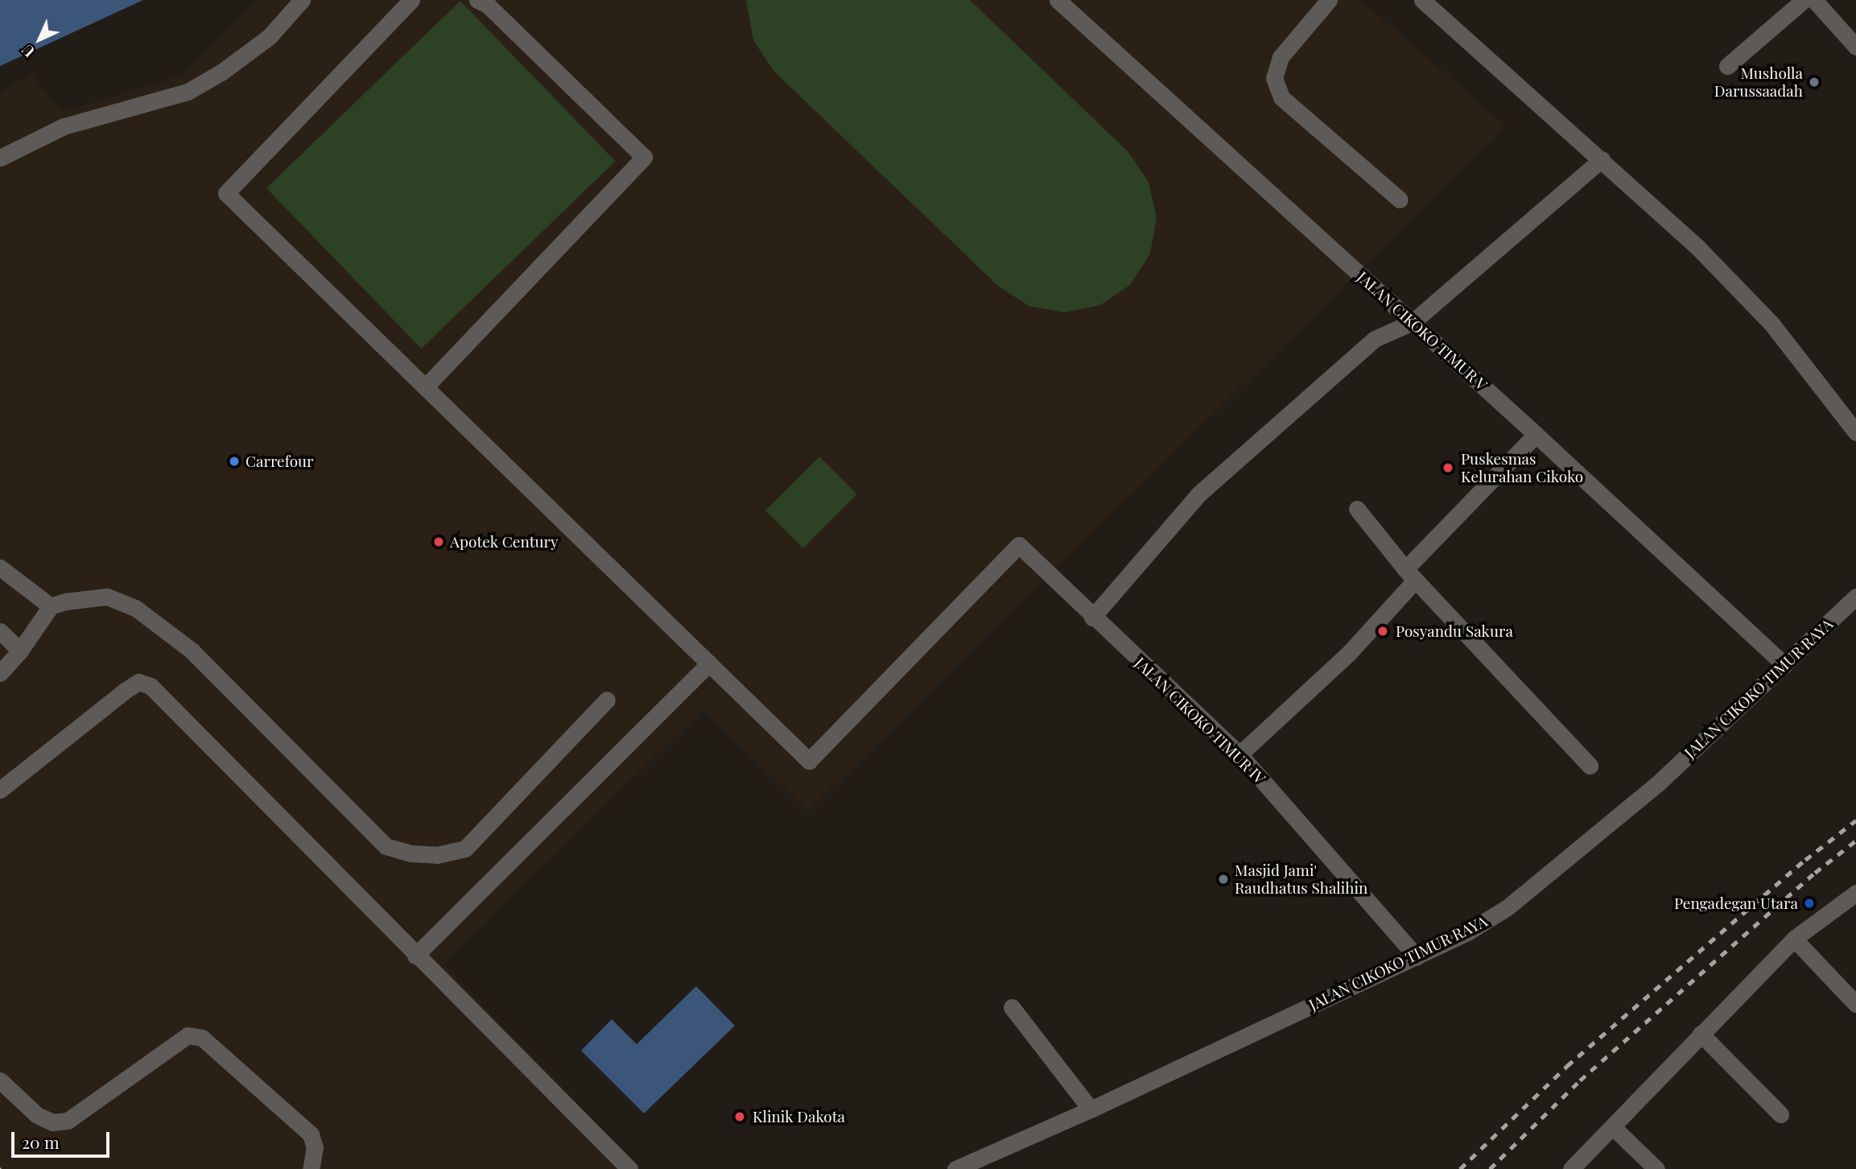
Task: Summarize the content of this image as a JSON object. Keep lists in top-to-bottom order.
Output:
{
  "streets": {
    "street": ["JALAN CIKOKO TIMUR V", "JALAN CIKOKO TIMUR RAYA", "JALAN CIKOKO TIMUR IV"]
  },
  "crossings": [
    ["JALAN CIKOKO TIMUR V", "JALAN CIKOKO TIMUR RAYA"],
    ["JALAN CIKOKO TIMUR RAYA", "JALAN CIKOKO TIMUR IV"]
  ],
  "places": [
    "Musholla Darussaadah",
    "Carrefour",
    "Puskesmas Kelurahan Cikoko",
    "Apotek Century",
    "Posyandu Sakura",
    "Masjid Jami' Raudhatus Shalihin",
    "Pengadegan Utara",
    "Klinik Dakota"
  ],
  "scale_bar": "20 m",
  "north": "bottom left"
}
